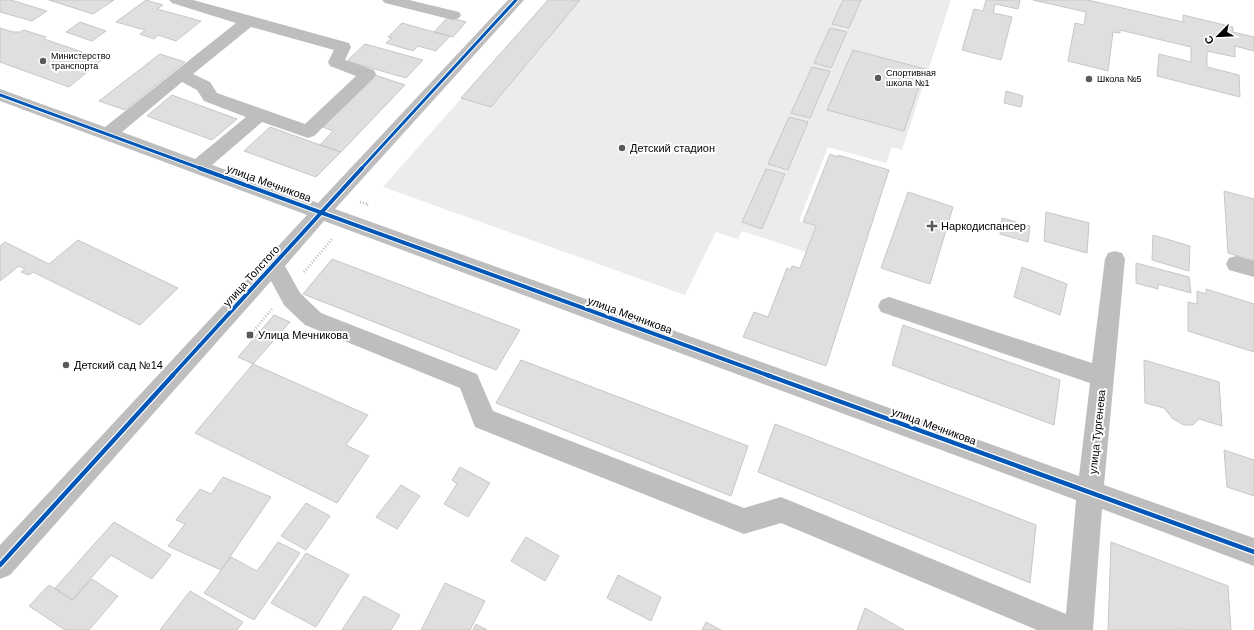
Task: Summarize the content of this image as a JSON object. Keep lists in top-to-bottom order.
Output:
{
  "streets": {
    "street": ["улица Мечникова", "улица Толстого", "улица Тургенева"]
  },
  "crossings": [
    ["улица Мечникова", "улица Толстого"],
    ["улица Мечникова", "улица Тургенева"]
  ],
  "places": {
    "other": [
      "Министерство транспорта",
      "Спортивная школа №1",
      "Школа №5",
      "Детский стадион",
      "Детский сад №14"
    ],
    "health": ["Наркодиспансер"],
    "transit": ["Улица Мечникова"]
  },
  "north": "bottom left"
}
